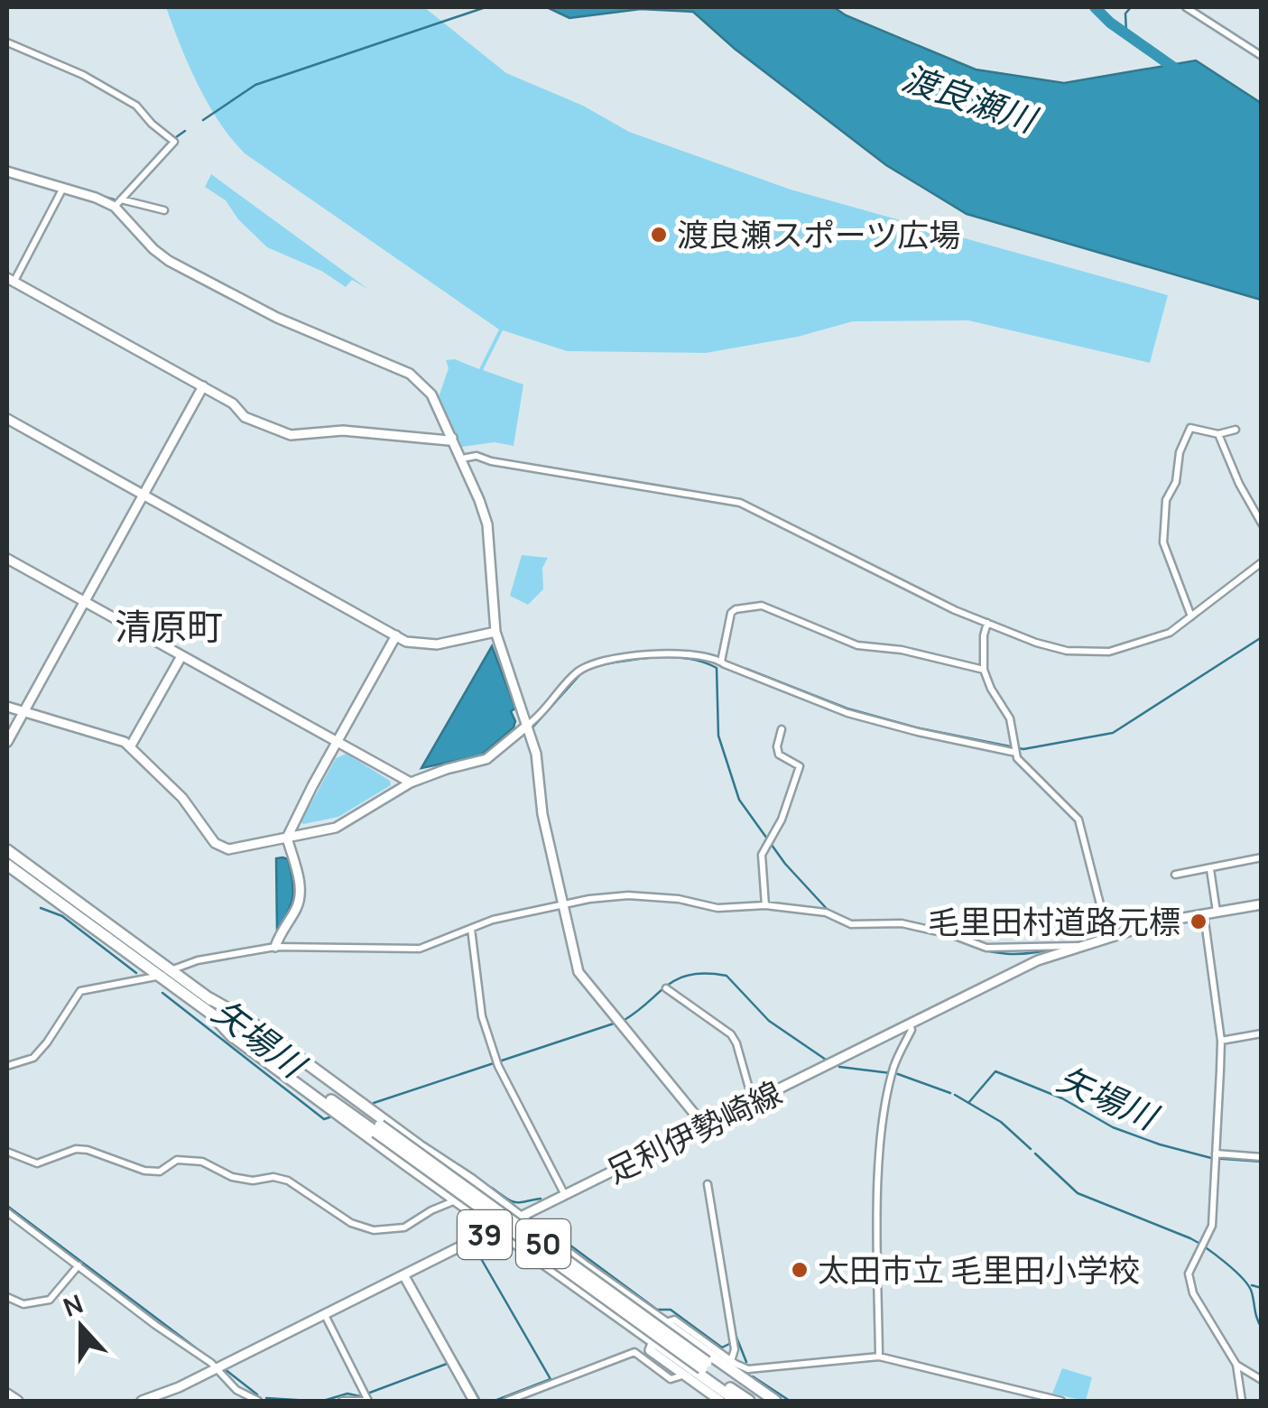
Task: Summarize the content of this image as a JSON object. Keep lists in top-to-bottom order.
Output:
{
  "streets": {
    "highway": ["50"],
    "street": ["足利伊勢崎線", "39"]
  },
  "crossings": [
    ["足利伊勢崎線", "50"]
  ],
  "districts": ["清原町"],
  "water": ["渡良瀬川", "矢場川"],
  "places": ["渡良瀬スポーツ広場", "毛里田村道路元標", "太田市立 毛里田小学校"],
  "north": "top"
}
